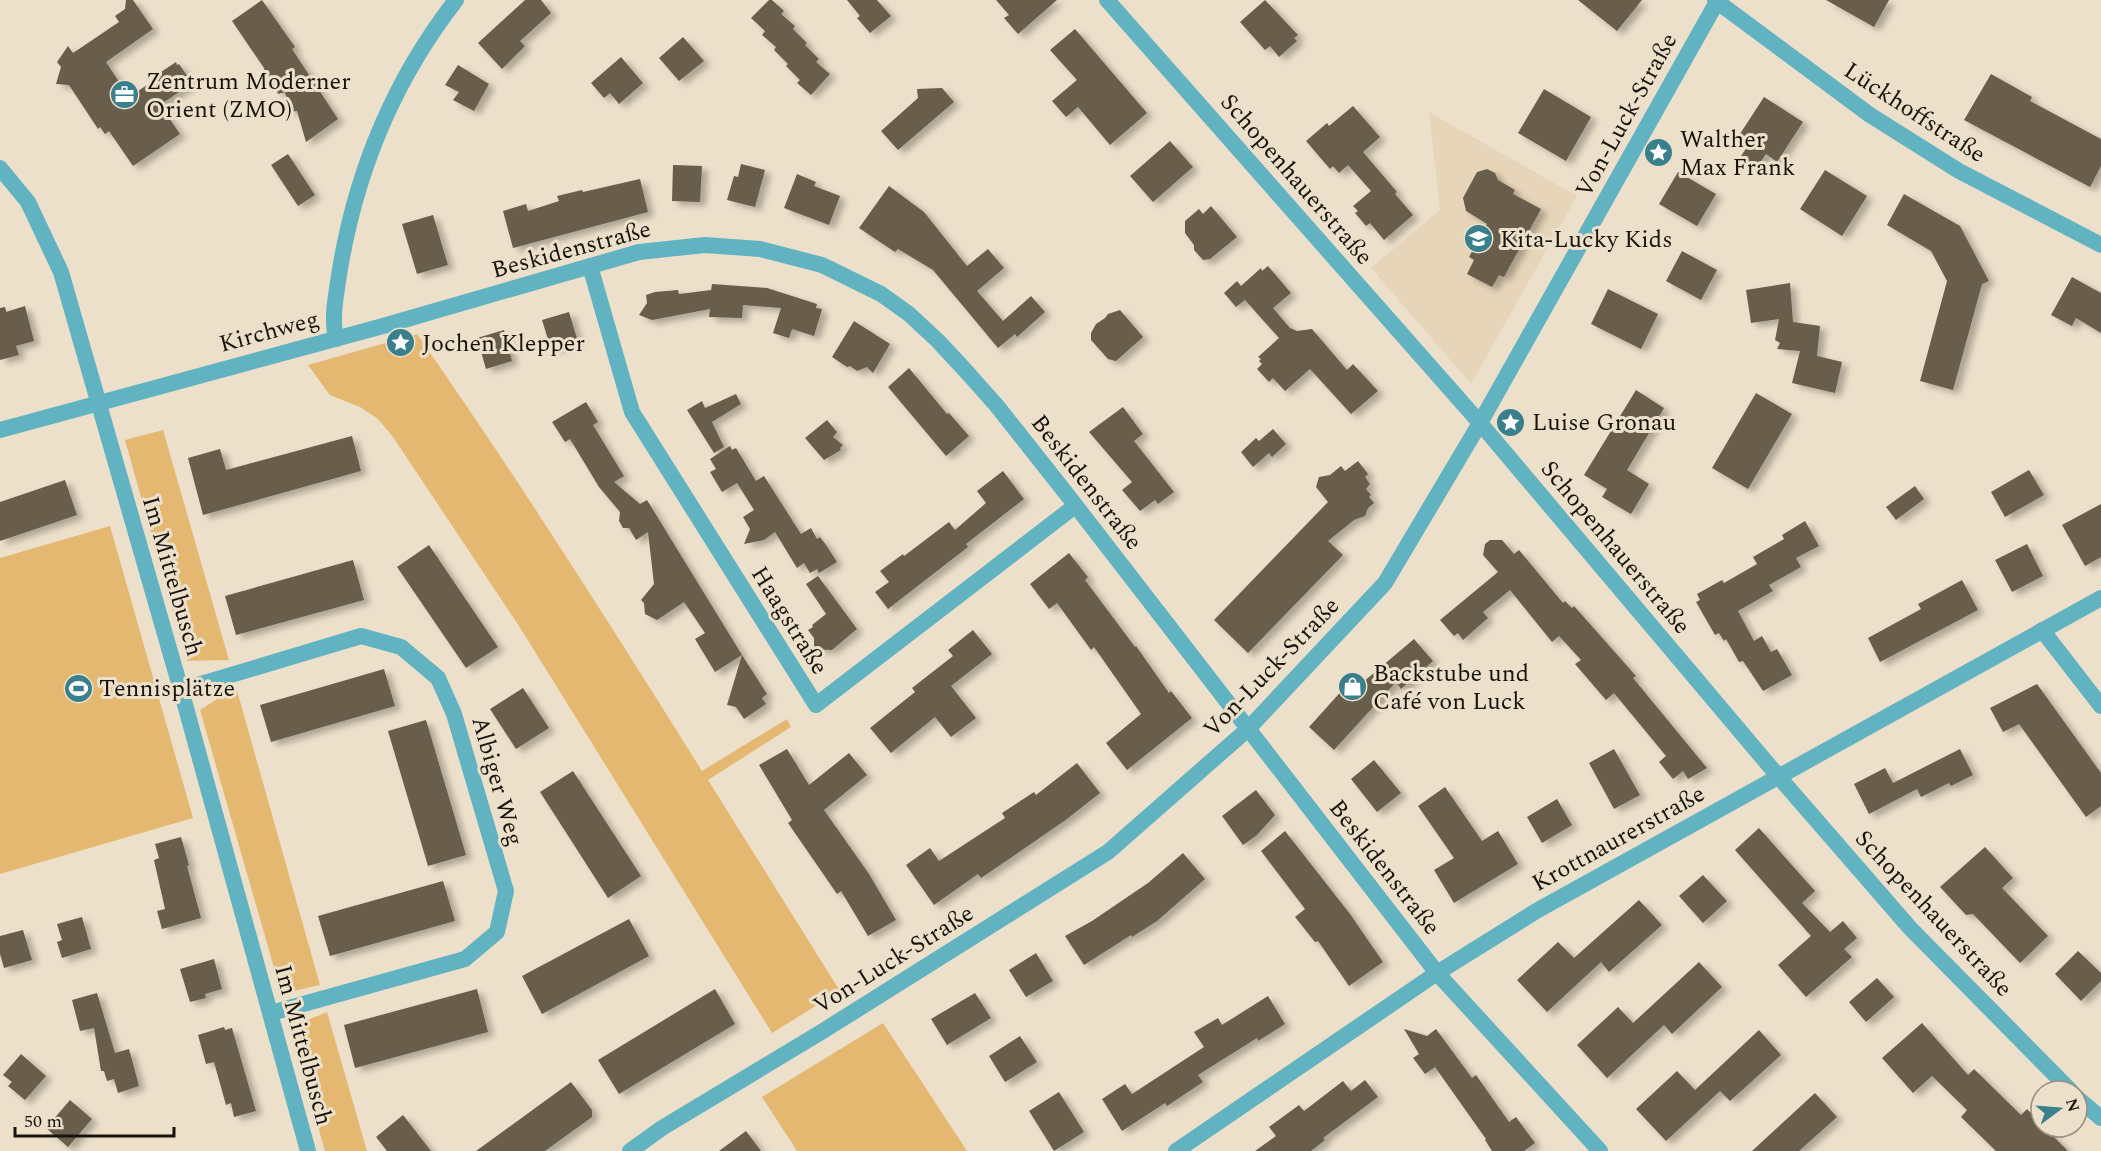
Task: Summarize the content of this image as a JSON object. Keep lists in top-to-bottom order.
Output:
{
  "streets": {
    "street": [
      "Lückhoffstraße",
      "Von-Luck-Straße",
      "Schopenhauerstraße",
      "Beskidenstraße",
      "Kirchweg",
      "Im Mittelbusch",
      "Haagstraße",
      "Albiger Weg",
      "Krottnaurerstraße"
    ]
  },
  "crossings": [
    ["Lückhoffstraße", "Von-Luck-Straße"],
    ["Von-Luck-Straße", "Schopenhauerstraße"],
    ["Von-Luck-Straße", "Beskidenstraße"],
    ["Schopenhauerstraße", "Krottnaurerstraße"],
    ["Beskidenstraße", "Kirchweg"],
    ["Beskidenstraße", "Haagstraße"],
    ["Beskidenstraße", "Krottnaurerstraße"],
    ["Kirchweg", "Im Mittelbusch"],
    ["Im Mittelbusch", "Albiger Weg"]
  ],
  "places": {
    "office": ["Zentrum Moderner Orient (ZMO)"],
    "place": ["Walther Max Frank", "Jochen Klepper", "Luise Gronau"],
    "school or university": ["Kita-Lucky Kids"],
    "shop": ["Backstube und Café von Luck"],
    "sports": ["Tennisplätze"]
  },
  "scale_bar": "50 m",
  "north": "right"
}
